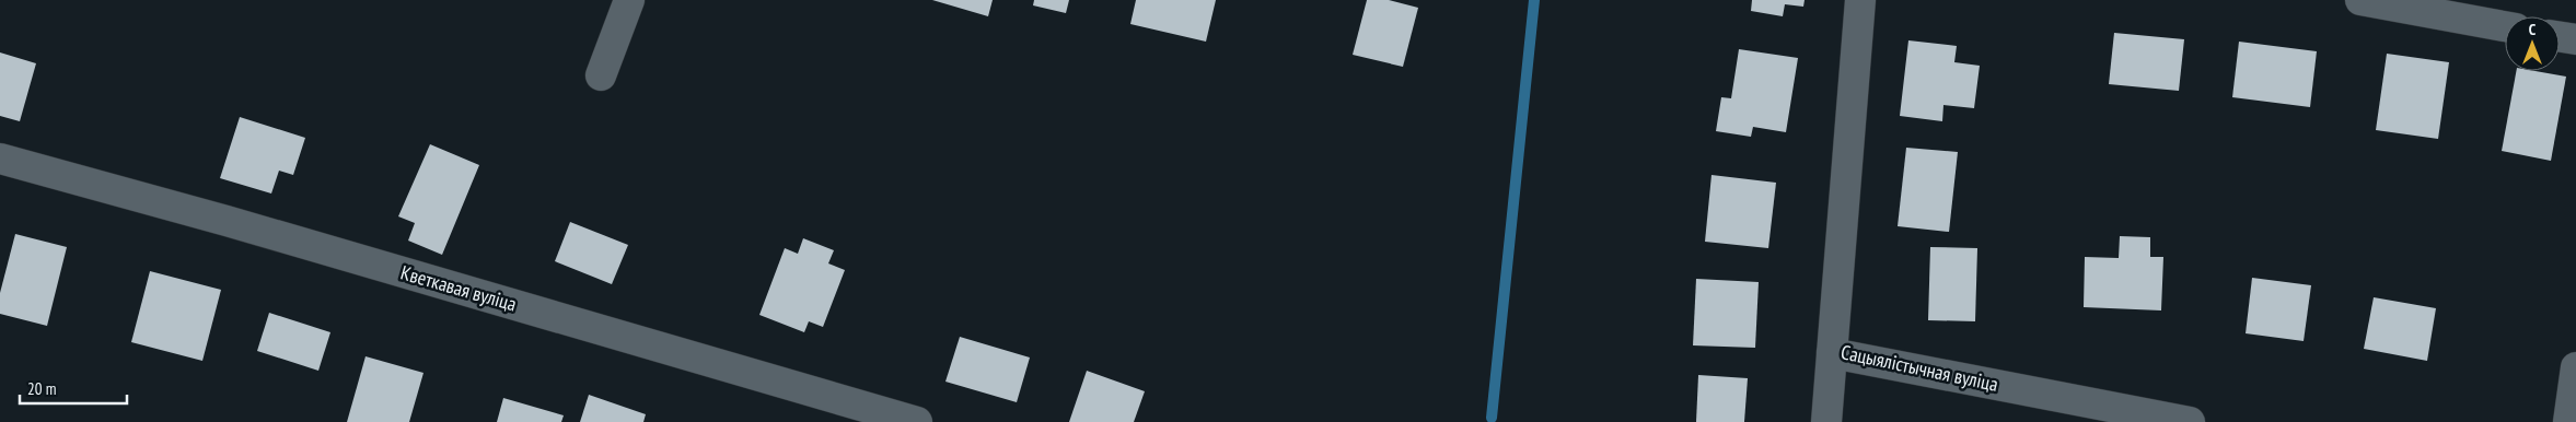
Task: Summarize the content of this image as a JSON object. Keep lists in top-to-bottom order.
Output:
{
  "streets": {
    "street": ["Кветкавая вуліца", "Сацыялістычная вуліца"]
  },
  "scale_bar": "20 m",
  "north": "top"
}
